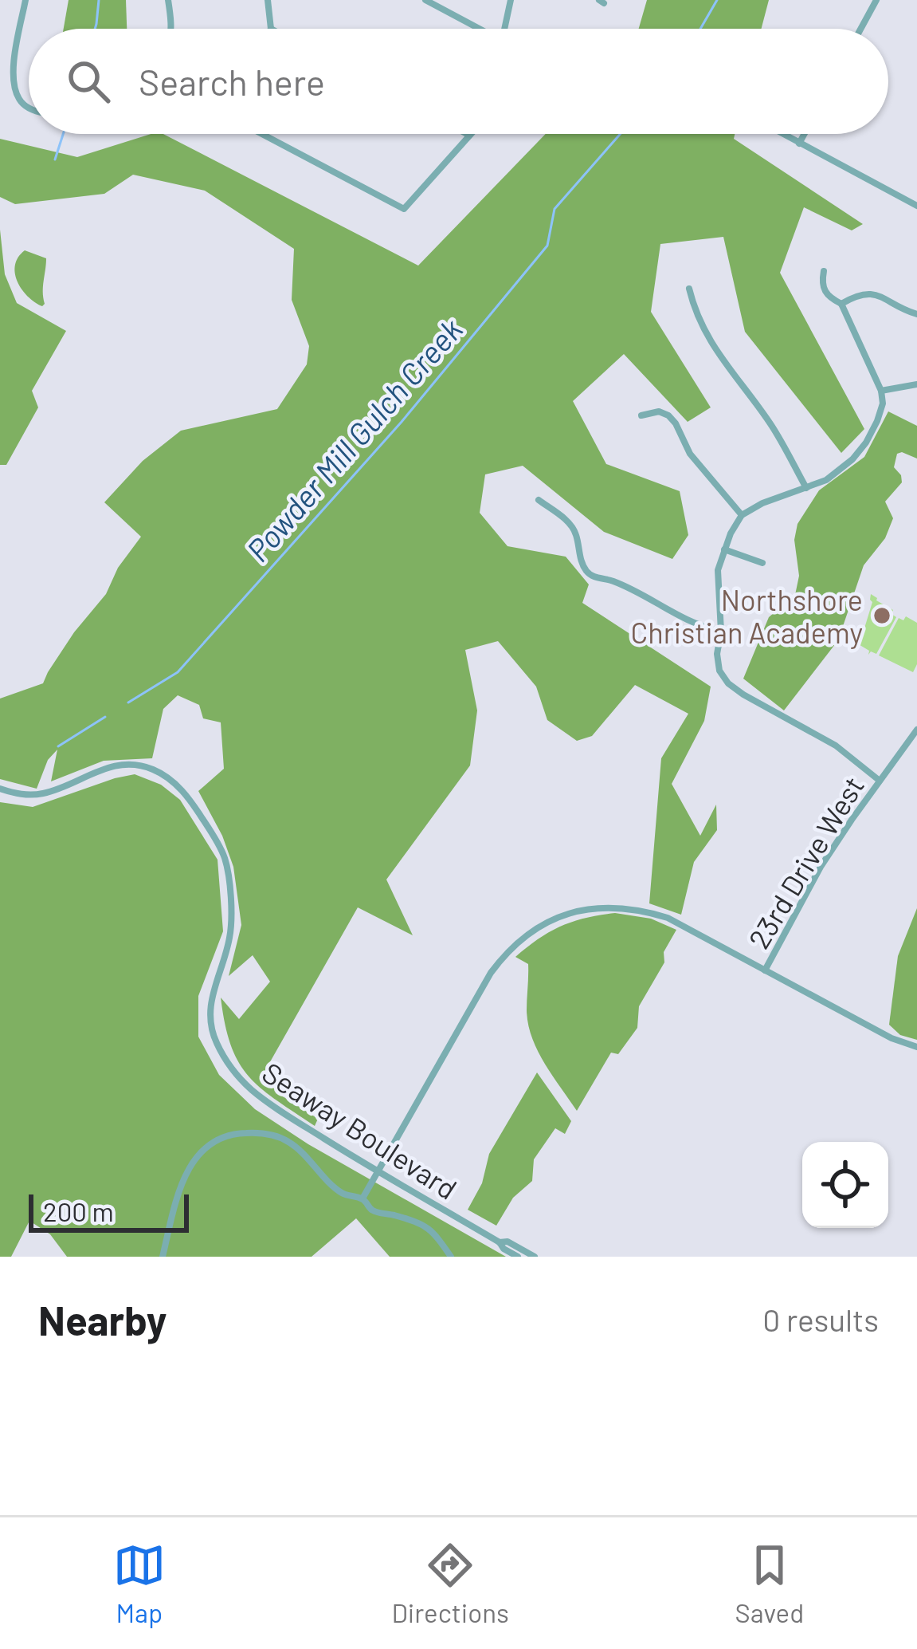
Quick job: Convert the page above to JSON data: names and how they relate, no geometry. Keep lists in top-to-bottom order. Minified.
{"streets":{"street":["23rd Drive West","Seaway Boulevard"]},"water":["Powder Mill Gulch Creek"],"places":["Northshore Christian Academy"],"scale_bar":"200 m","page":{"search":"Search here","scale":"200 m","heading":["Nearby","0 results"],"nav":["Map","Directions","Saved"]}}
